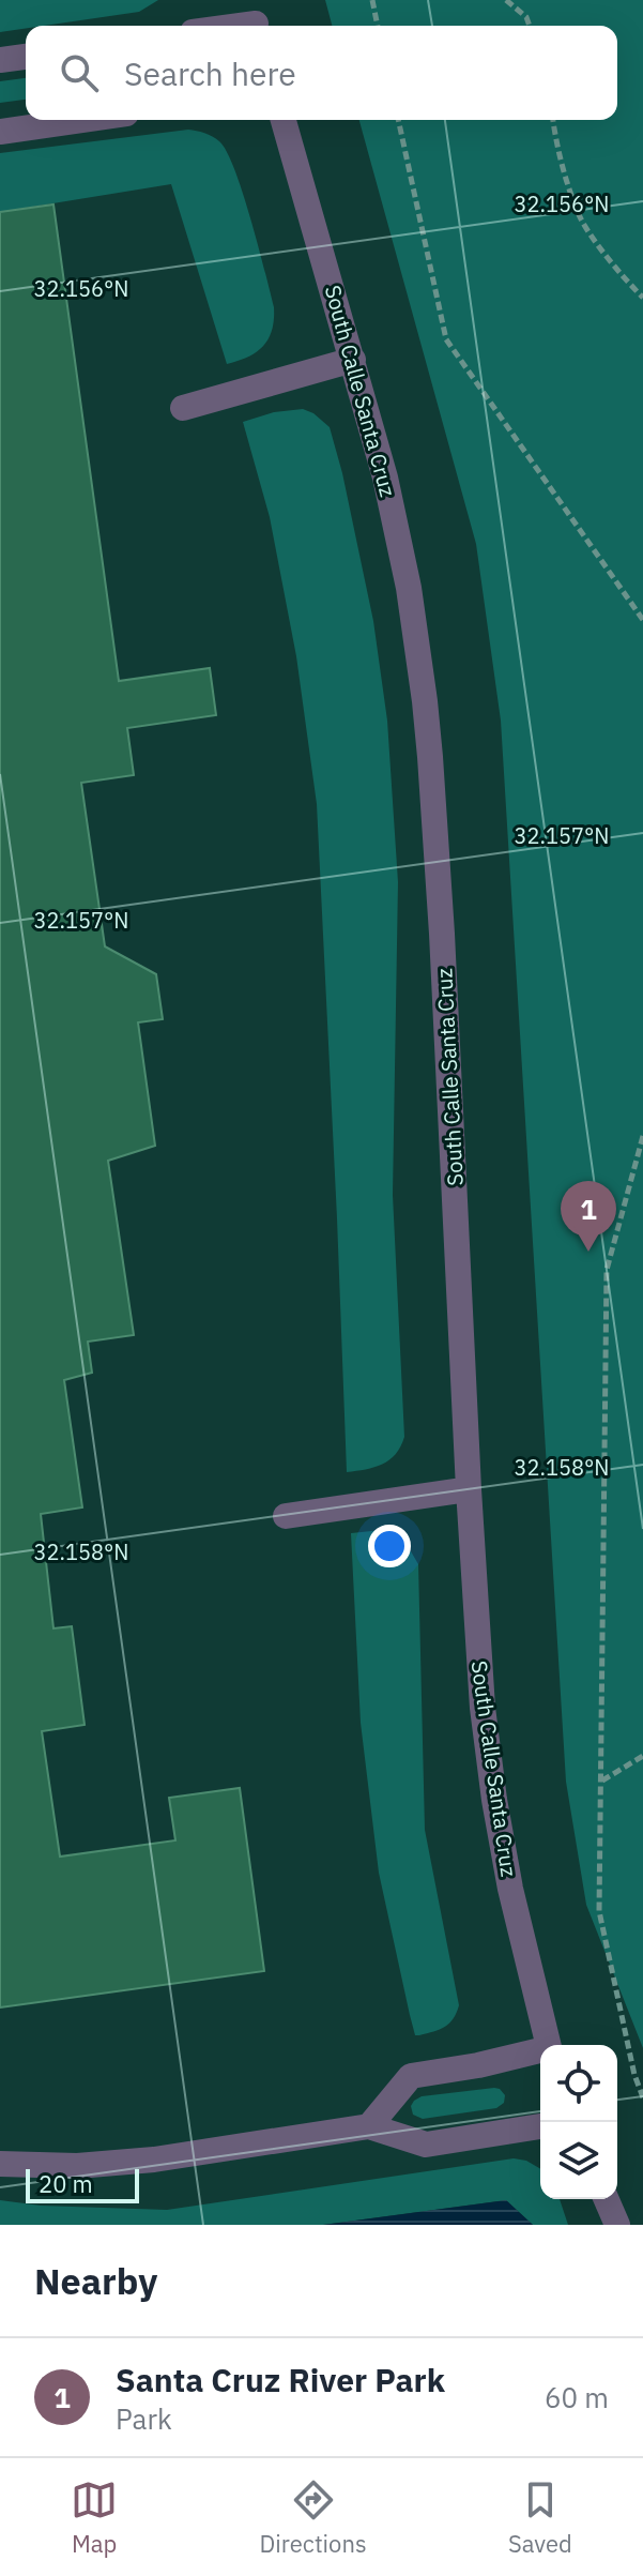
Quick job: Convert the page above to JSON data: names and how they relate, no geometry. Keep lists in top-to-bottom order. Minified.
{"streets":{"street":["South Calle Santa Cruz"]},"scale_bar":"20 m","page":{"search":"Search here","pins":"1","scale":"20 m","heading":"Nearby","list":[{"mark":"1","name":"Santa Cruz River Park","note":"Park","value":"60 m"}],"nav":["Map","Directions","Saved"]},"coordinates":["32.156°N","32.157°N","32.158°N"]}
